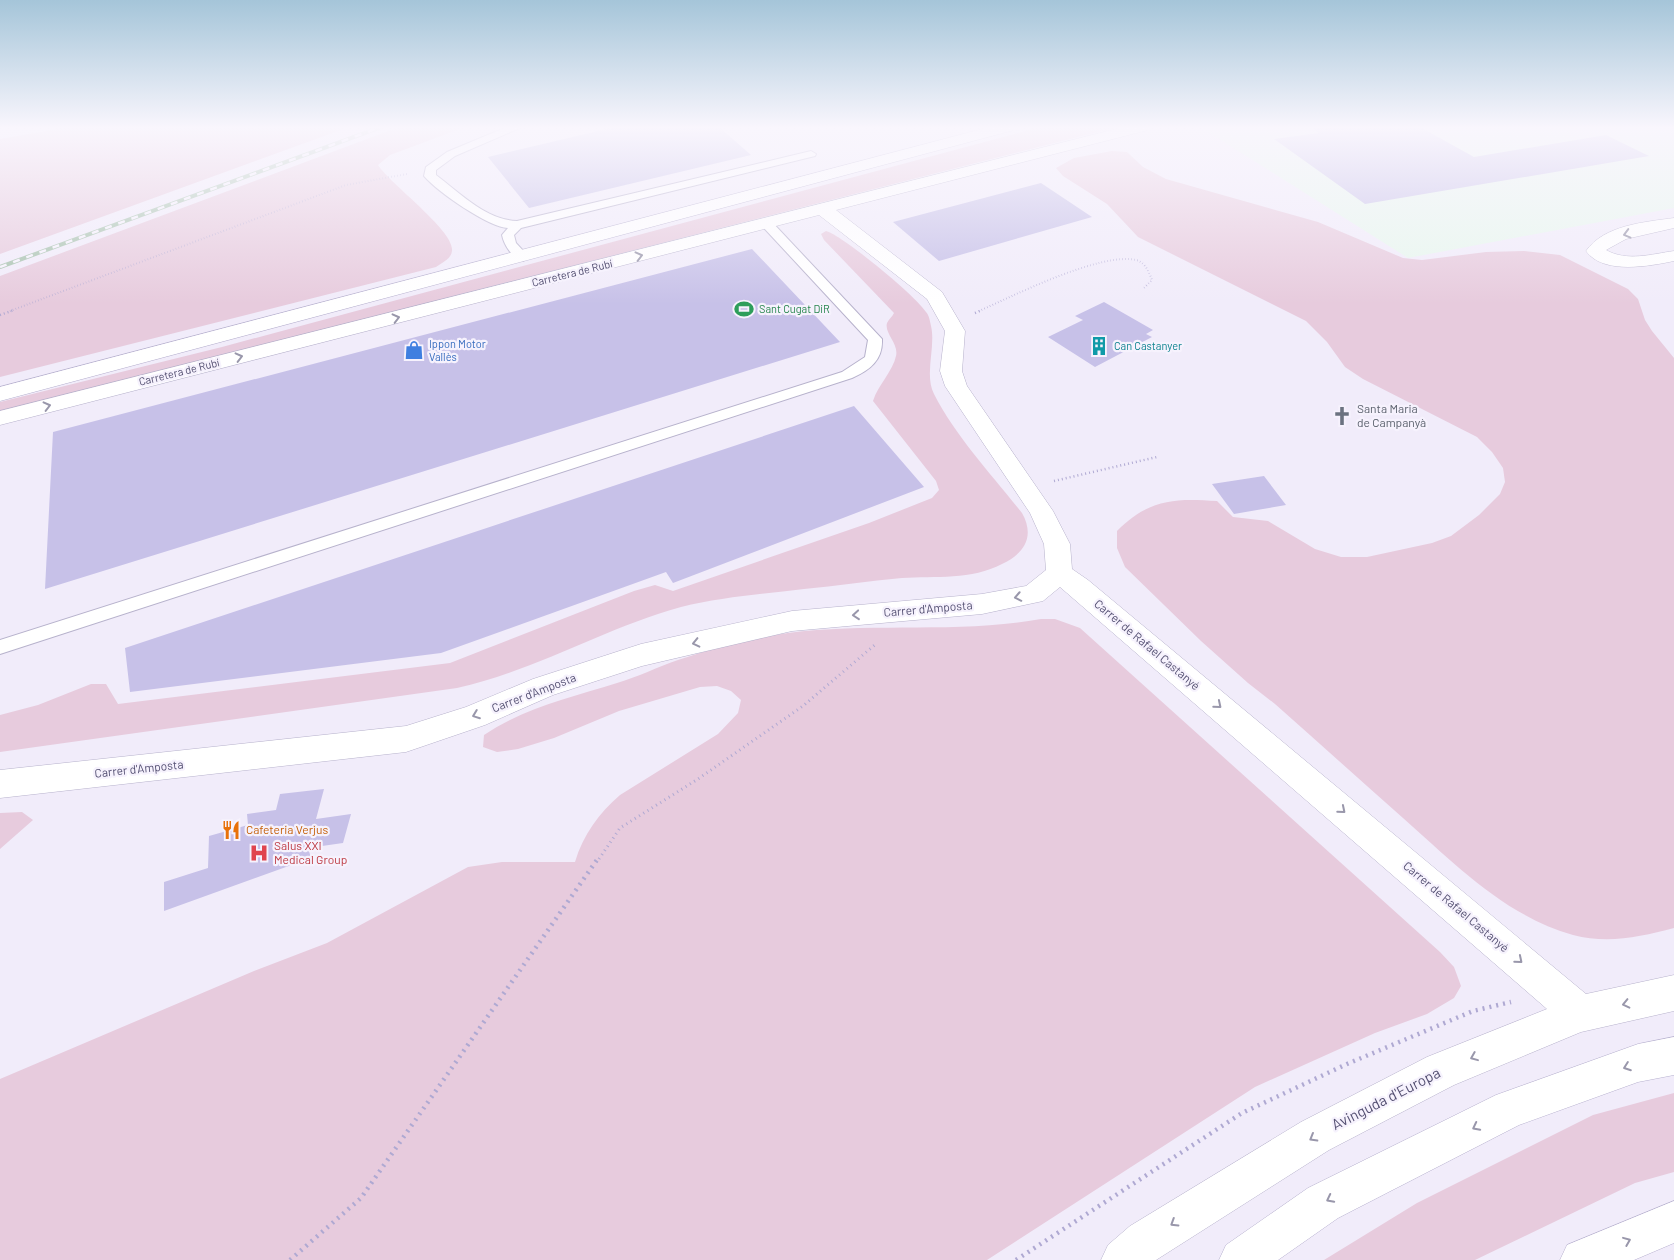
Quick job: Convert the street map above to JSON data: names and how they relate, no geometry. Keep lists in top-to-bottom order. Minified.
{"streets":{"street":["Carretera de Rubí","Carrer d'Amposta","Carrer de Rafael Castanyé","Avinguda d'Europa"]},"crossings":[["Carrer d'Amposta","Carrer de Rafael Castanyé"],["Carrer de Rafael Castanyé","Avinguda d'Europa"]],"one_way":["Carrer d'Amposta","Carrer de Rafael Castanyé"],"places":{"sports":["Sant Cugat DiR"],"building":["Can Castanyer"],"shop":["Ippon Motor Vallès"],"church":["Santa Maria de Campanyà"],"restaurant":["Cafeteria Verjus"],"hospital":["Salus XXI Medical Group"]}}
